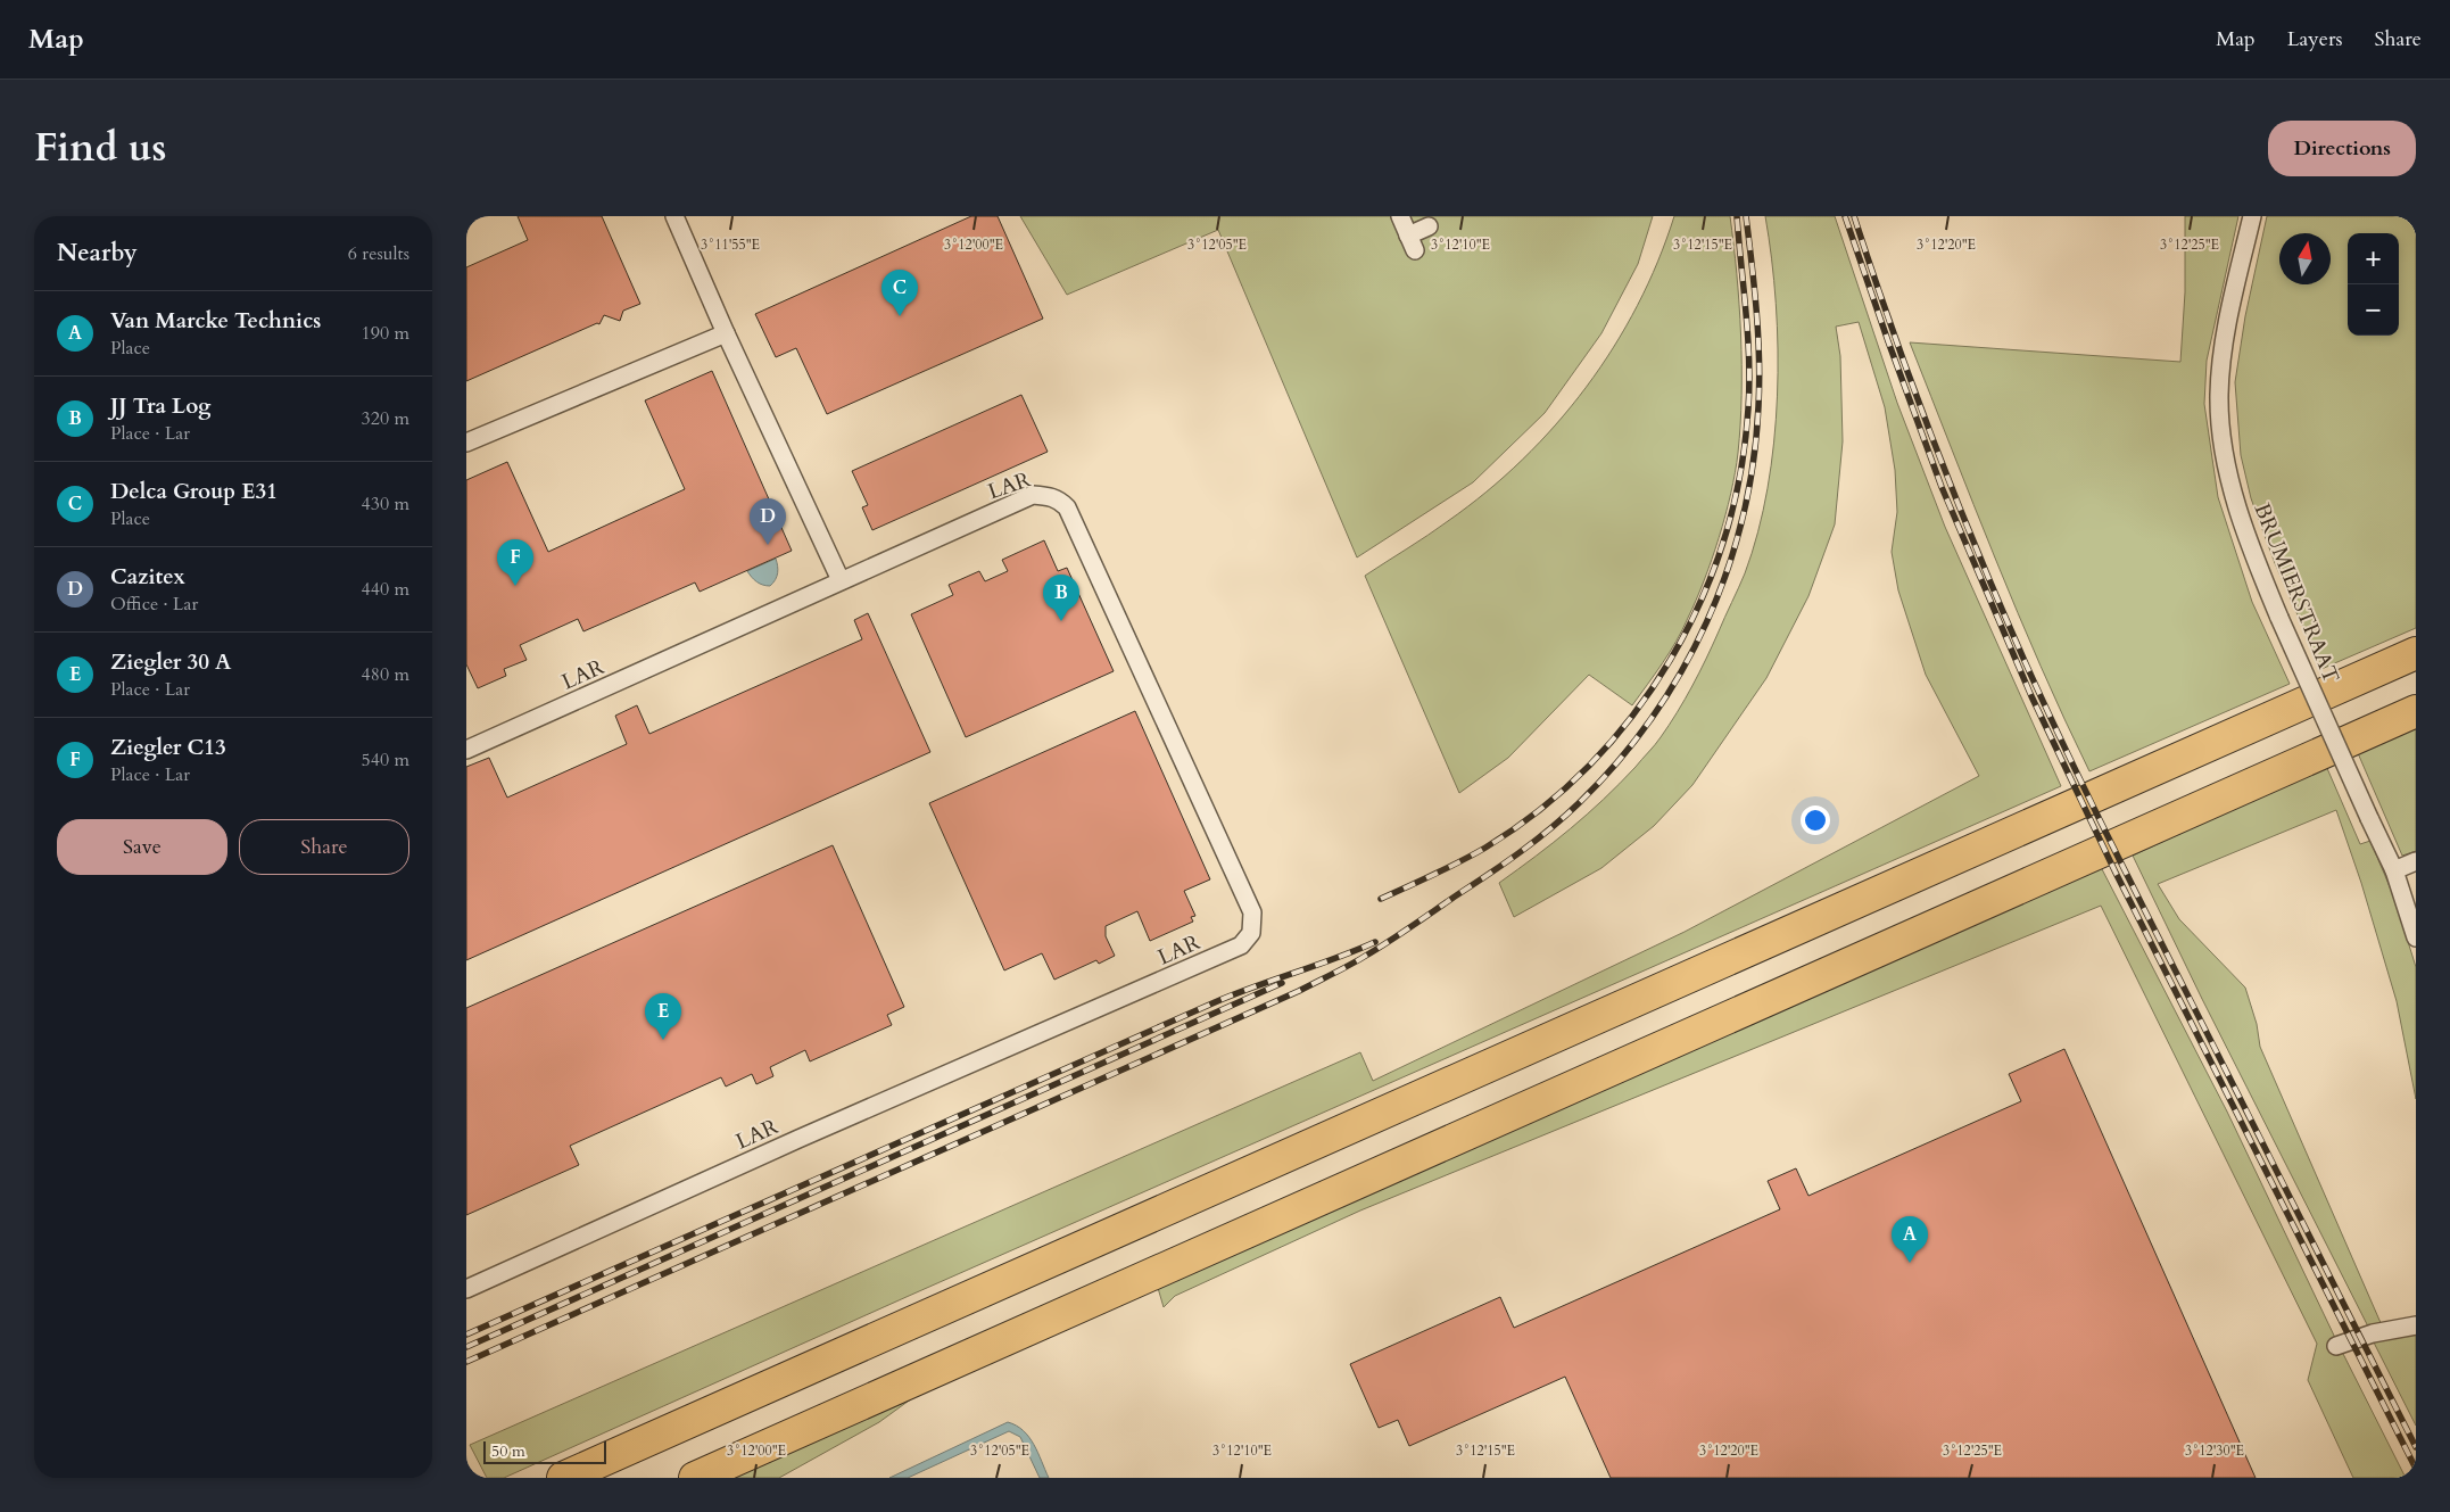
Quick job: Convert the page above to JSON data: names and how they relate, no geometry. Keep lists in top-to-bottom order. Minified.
{"streets":{"street":["LAR","BRUMIERSTRAAT"]},"scale_bar":"50 m","north":"top","page":{"header":"Map","nav":["Map","Layers","Share"],"title":"Find us","buttons":["Directions",["Save","Share"]],"heading":["Nearby","6 results"],"map_buttons":["+","−"],"pins":["C","D","F","B","E","A"],"list":[{"mark":"A","name":"Van Marcke Technics","note":"Place","value":"190 m"},{"mark":"B","name":"JJ Tra Log","note":"Place · Lar","value":"320 m"},{"mark":"C","name":"Delca Group E31","note":"Place","value":"430 m"},{"mark":"D","name":"Cazitex","note":"Office · Lar","value":"440 m"},{"mark":"E","name":"Ziegler 30 A","note":"Place · Lar","value":"480 m"},{"mark":"F","name":"Ziegler C13","note":"Place · Lar","value":"540 m"}],"scale":"50 m"},"coordinates":["3°11'55\"E","3°12'00\"E","3°12'10\"E","3°12'15\"E","3°12'20\"E","3°12'25\"E","3°12'05\"E","3°12'30\"E"]}
